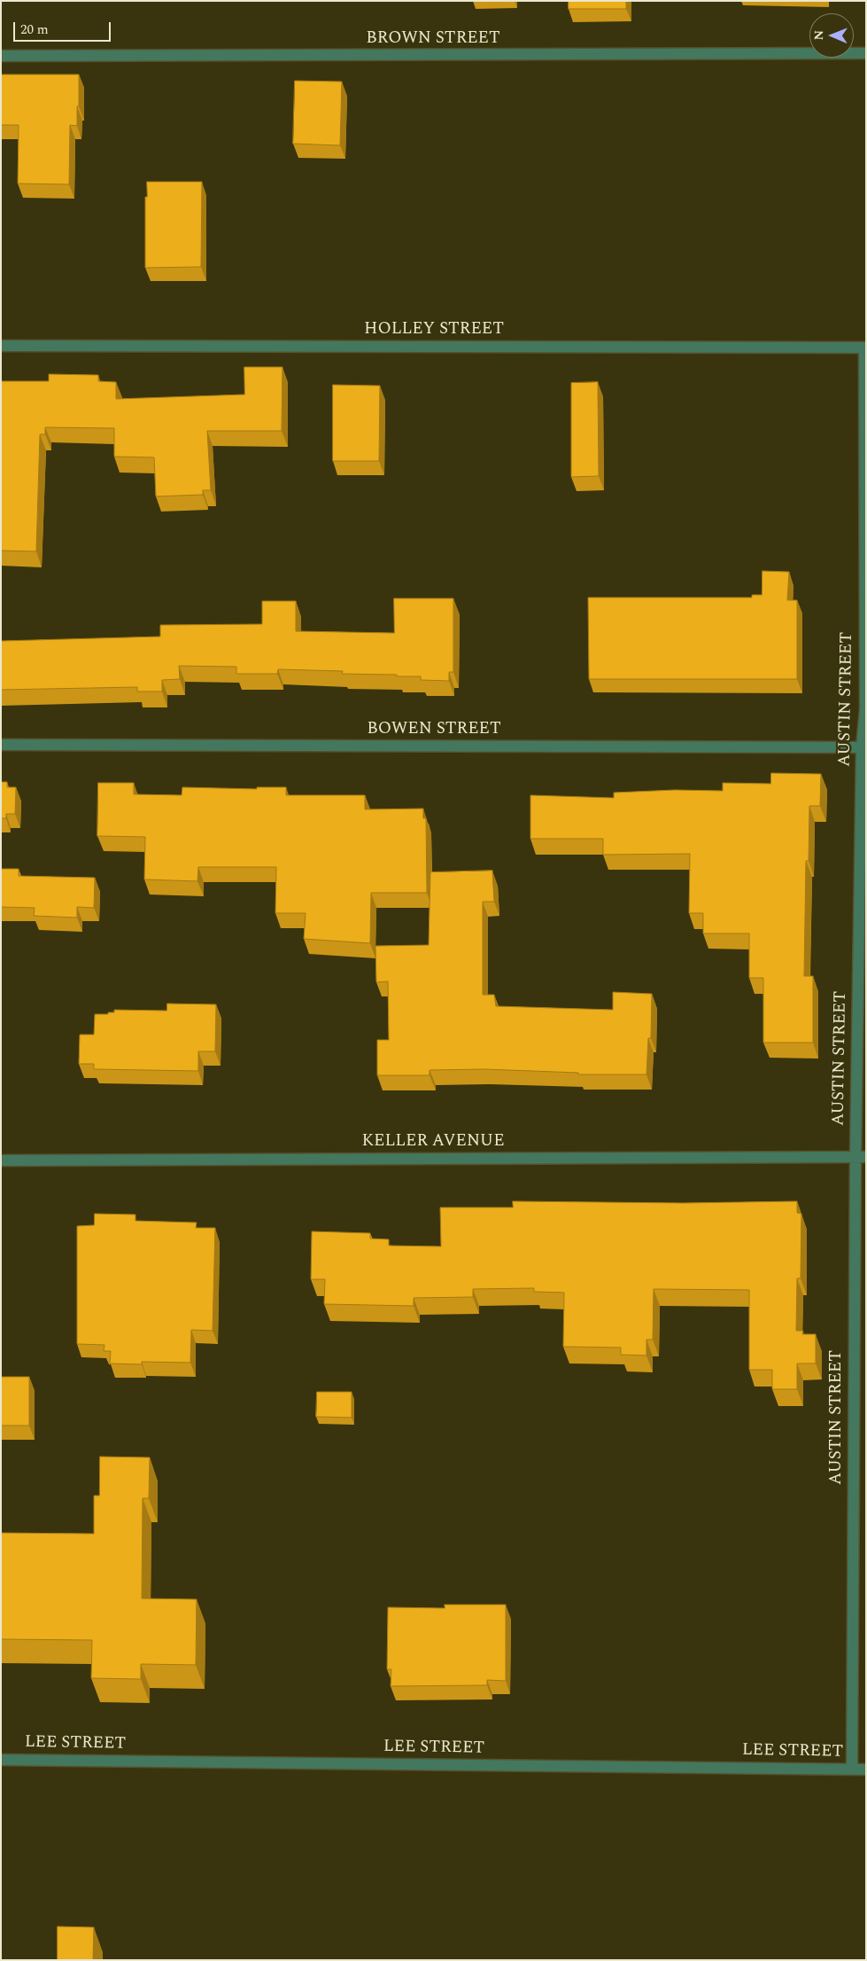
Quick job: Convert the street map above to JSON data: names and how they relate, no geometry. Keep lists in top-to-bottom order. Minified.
{"streets":{"street":["BROWN STREET","HOLLEY STREET","AUSTIN STREET","BOWEN STREET","KELLER AVENUE","LEE STREET"]},"crossings":[["HOLLEY STREET","AUSTIN STREET"],["AUSTIN STREET","BOWEN STREET"],["AUSTIN STREET","KELLER AVENUE"],["AUSTIN STREET","LEE STREET"]],"scale_bar":"20 m","north":"left"}
